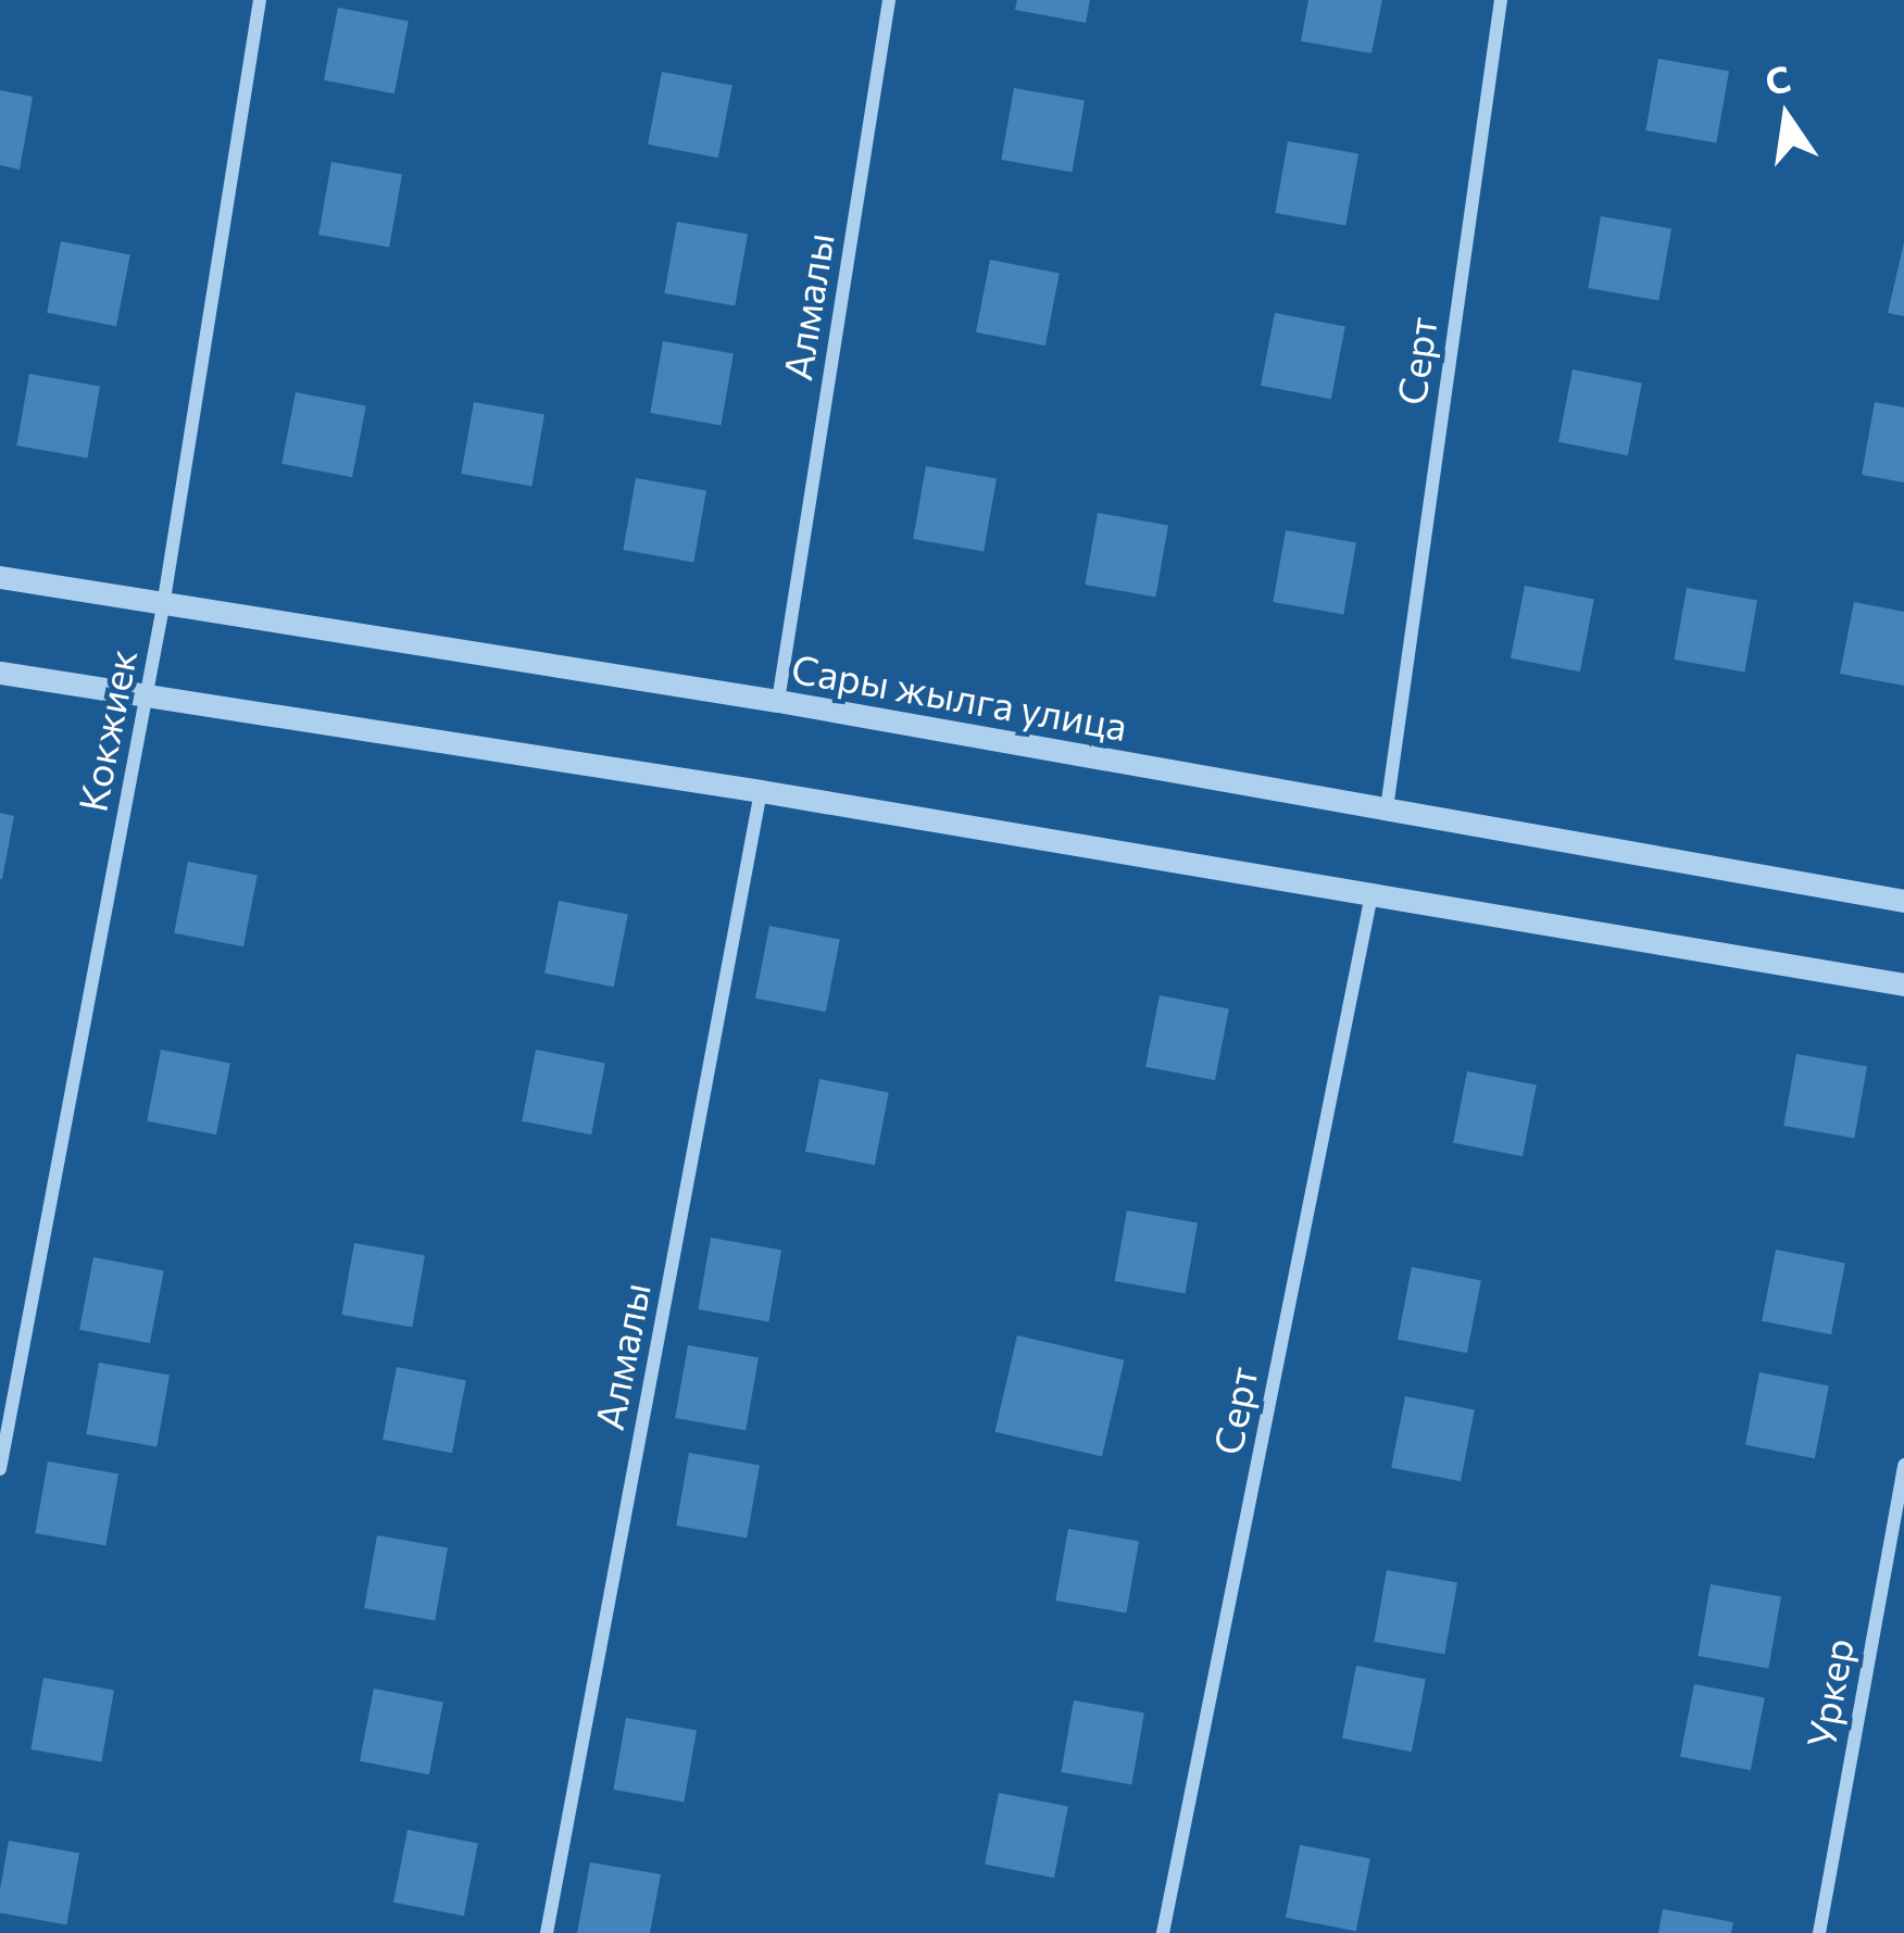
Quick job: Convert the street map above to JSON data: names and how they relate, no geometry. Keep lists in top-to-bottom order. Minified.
{"streets":{"street":["Алмалы","Серт","Сары жылга улица","Кокжиек","Уркер"]},"crossings":[["Алмалы","Сары жылга улица"],["Серт","Сары жылга улица"],["Сары жылга улица","Кокжиек"]],"north":"top"}
